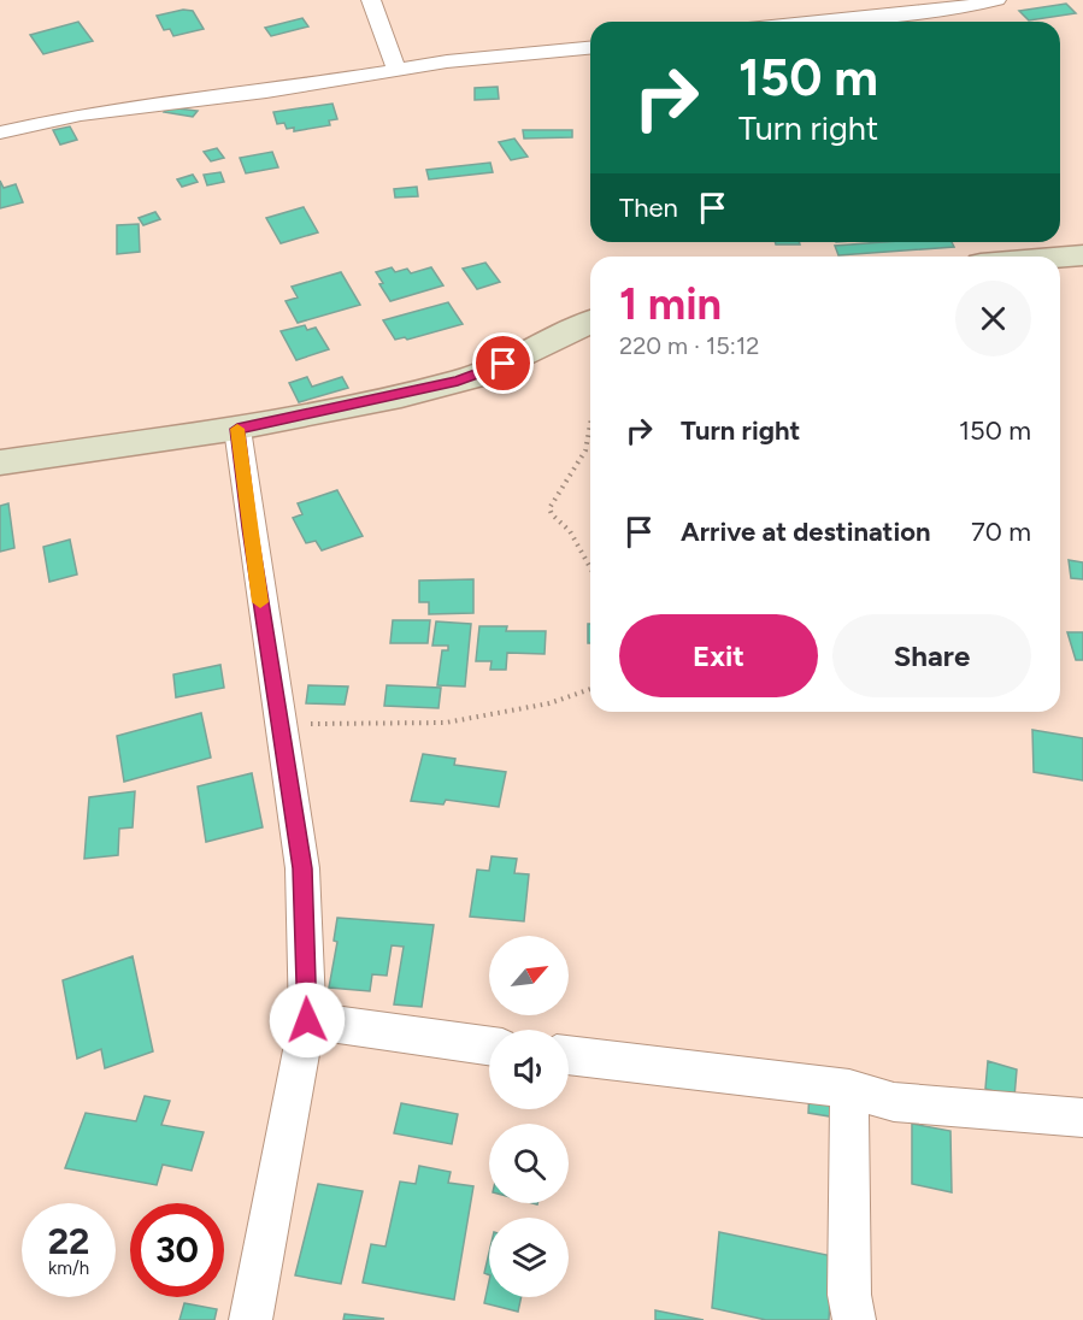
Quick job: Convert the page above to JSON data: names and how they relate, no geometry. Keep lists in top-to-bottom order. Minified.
{"north":"top right","page":{"turn":["150 m","Turn right"],"then":"Then","heading":["1 min","220 m · 15:12"],"list":[{"name":"Turn right","value":"150 m"},{"name":"Arrive at destination","value":"70 m"}],"buttons":["Exit","Share"],"speed":"22 km/h","limit":"30"}}
